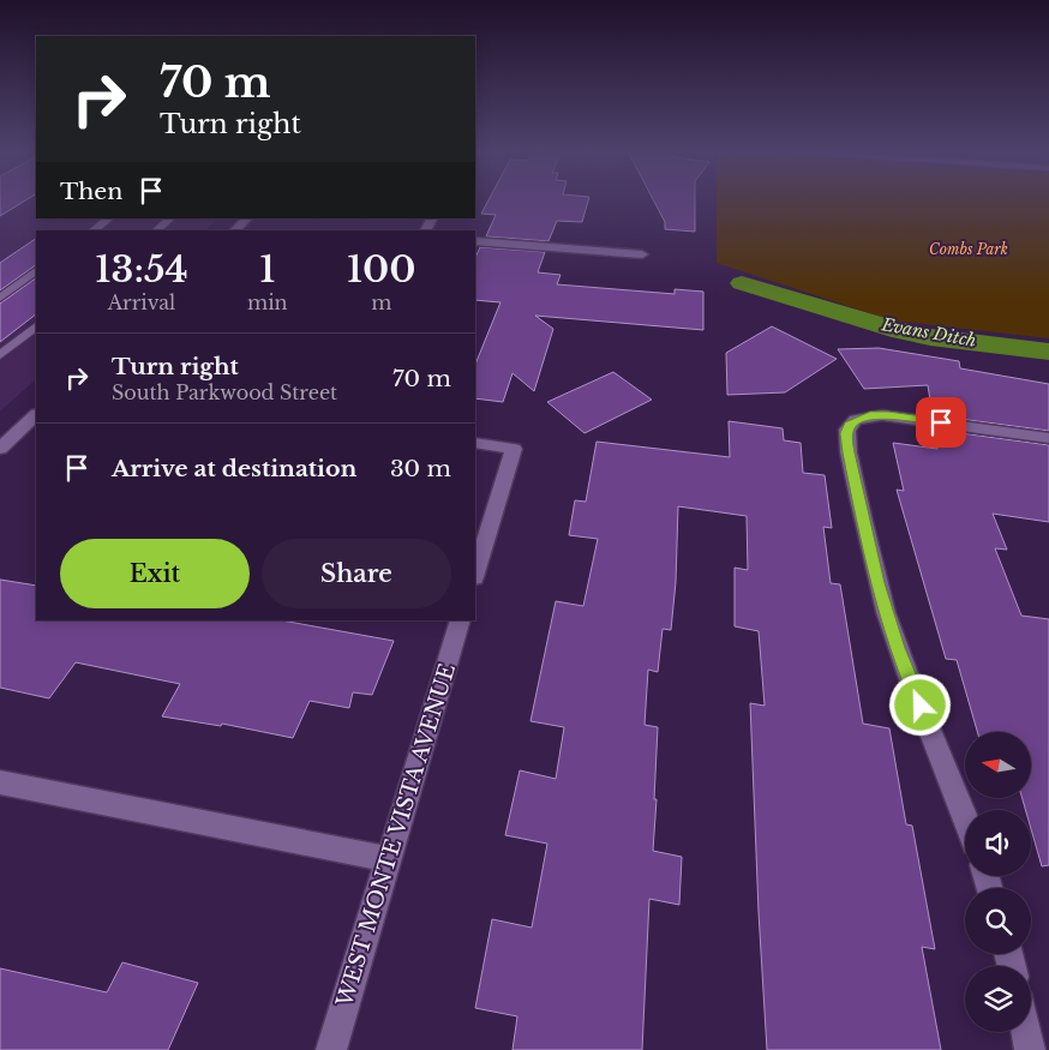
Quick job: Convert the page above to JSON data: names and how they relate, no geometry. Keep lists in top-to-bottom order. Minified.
{"streets":{"street":["WEST MONTE VISTA AVENUE"]},"water":["Evans Ditch"],"parks":["Combs Park"],"north":"left","page":{"turn":["70 m","Turn right"],"then":"Then","eta":["13:54","Arrival","1","min","100","m"],"list":[{"name":"Turn right","note":"South Parkwood Street","value":"70 m"},{"name":"Arrive at destination","value":"30 m"}],"buttons":["Exit","Share"]}}
